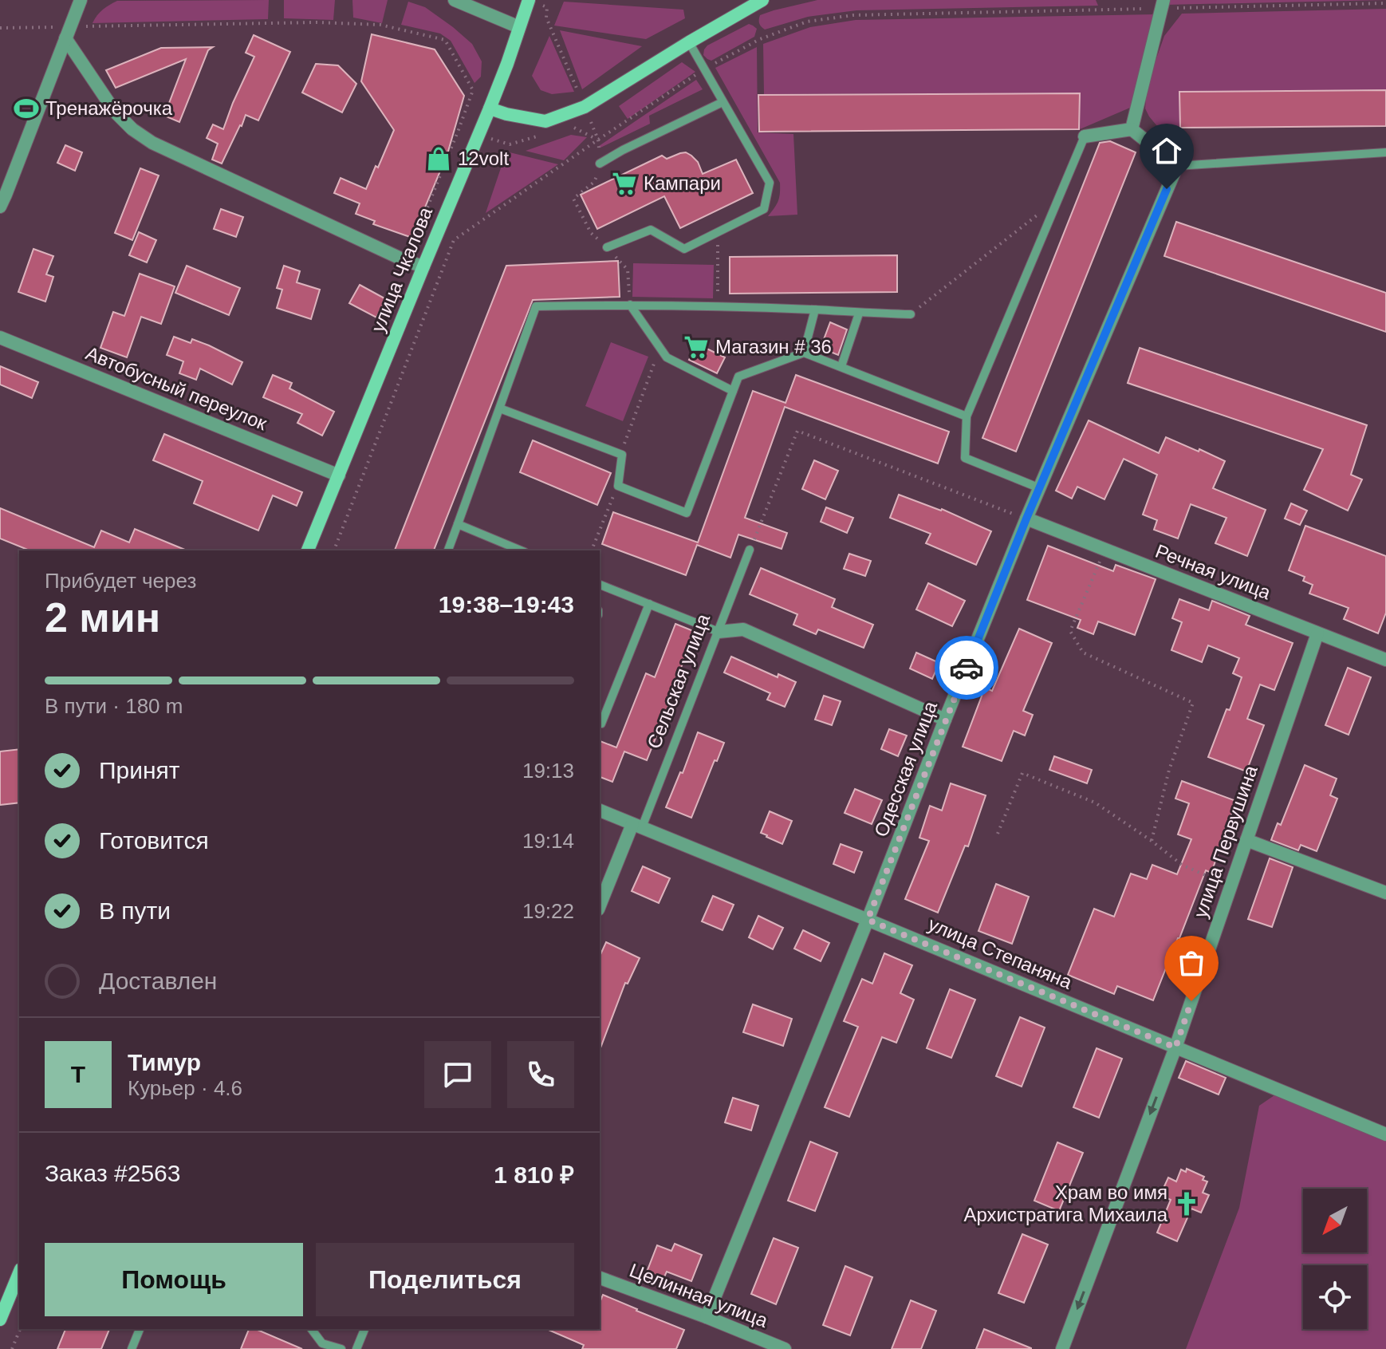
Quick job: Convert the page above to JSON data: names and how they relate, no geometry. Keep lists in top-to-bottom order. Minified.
{"streets":{"main road":["улица Чкалова"],"street":["Автобусный переулок","Речная улица","Сельская улица","Одесская улица","улица Первушина","улица Степаняна","Целинная улица"]},"crossings":[["улица Чкалова","Автобусный переулок"],["Речная улица","Одесская улица"],["Речная улица","улица Первушина"],["Сельская улица","улица Степаняна"],["Одесская улица","улица Степаняна"],["Одесская улица","Целинная улица"],["улица Первушина","улица Степаняна"]],"one_way":["улица Первушина"],"places":{"sports":["Тренажёрочка"],"shop":["12volt"],"supermarket":["Кампари","Магазин # 36"],"church":["Храм во имя Архистратига Михаила"]},"north":"bottom left","page":{"heading":["2 мин","Прибудет через","19:38–19:43"],"panel":["Тимур","Курьер · 4.6","Заказ #2563","1 810 ₽"],"bar":"В пути · 180 m","list":[["Принят","19:13"],["Готовится","19:14"],["В пути","19:22"],"Доставлен"],"round":"Т","buttons":["Помощь","Поделиться"]}}
